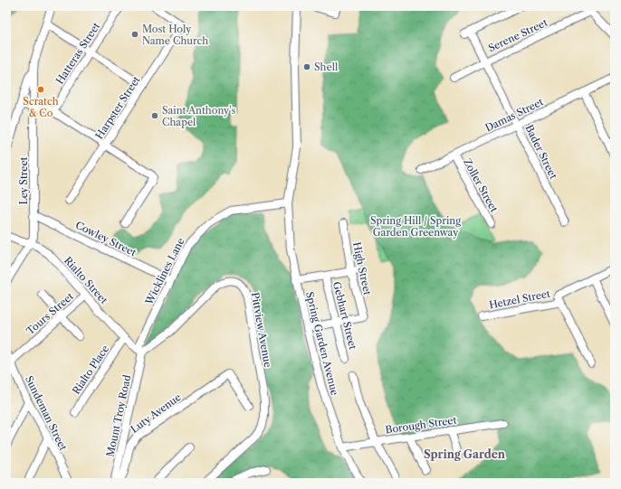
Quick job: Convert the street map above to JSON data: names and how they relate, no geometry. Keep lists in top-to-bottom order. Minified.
{"streets":{"street":["Serene Street","Hatteras Street","Harpster Street","Damas Street","Bader Street","Ley Street","Zoller Street","Cowley Street","High Street","Wicklines Lane","Rialto Street","Hetzel Street","Tours Street","Gebhart Street","Pittview Avenue","Spring Garden Avenue","Rialto Place","Sundeman Street","Luty Avenue","Mount Troy Road","Borough Street"]},"crossings":[["Serene Street","Bader Street"],["Damas Street","Bader Street"],["Damas Street","Zoller Street"],["Ley Street","Cowley Street"],["Ley Street","Rialto Street"],["Cowley Street","Wicklines Lane"],["High Street","Gebhart Street"],["Wicklines Lane","Rialto Street"],["Wicklines Lane","Pittview Avenue"],["Wicklines Lane","Spring Garden Avenue"],["Wicklines Lane","Mount Troy Road"],["Rialto Street","Tours Street"],["Rialto Street","Pittview Avenue"],["Rialto Street","Rialto Place"],["Rialto Street","Mount Troy Road"],["Tours Street","Sundeman Street"],["Pittview Avenue","Mount Troy Road"],["Spring Garden Avenue","Borough Street"],["Luty Avenue","Mount Troy Road"]],"districts":["Spring Garden"],"parks":["Spring Hill / Spring Garden Greenway"],"places":["Most Holy Name Church","Shell","Scratch & Co","Saint Anthony's Chapel"]}
